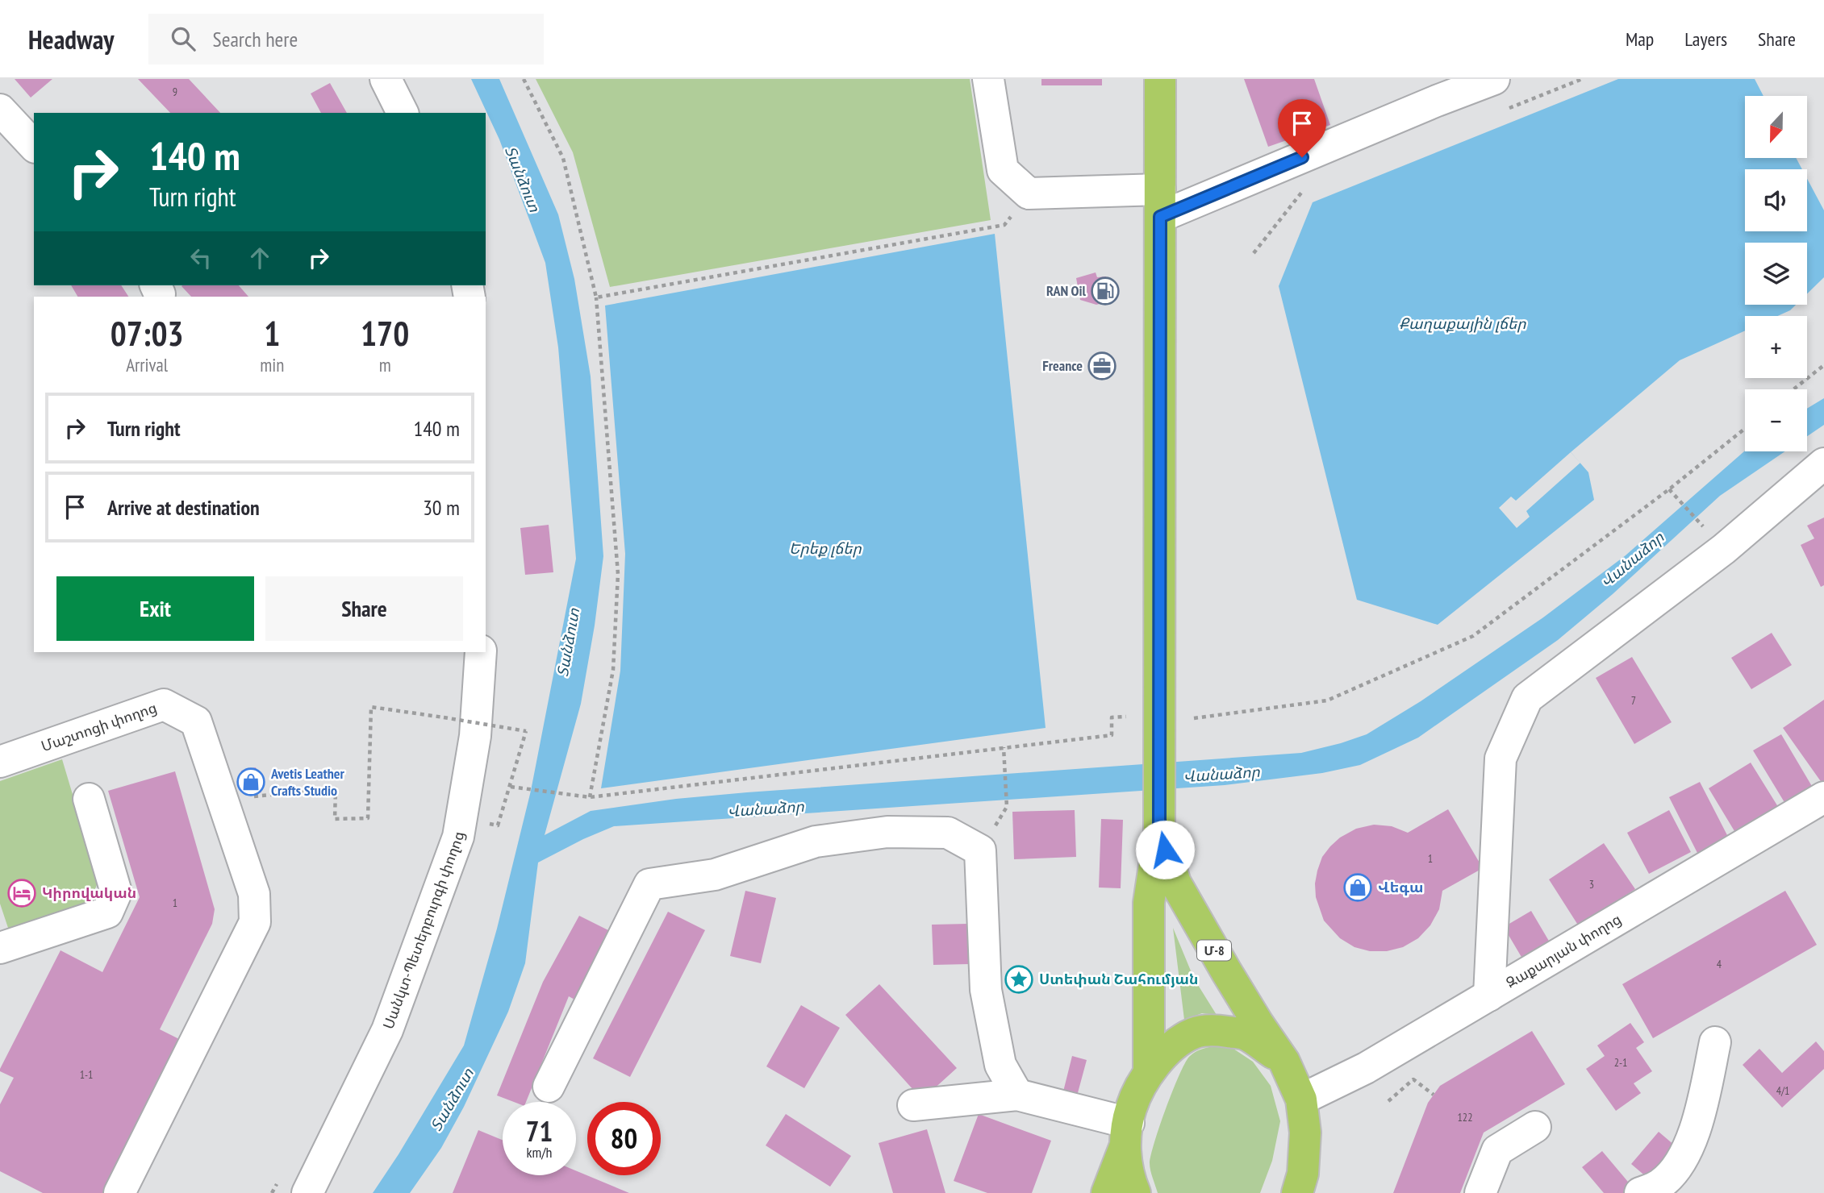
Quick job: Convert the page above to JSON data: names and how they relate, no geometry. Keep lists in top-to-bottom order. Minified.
{"streets":{"highway":["Մ-8"],"street":["Մաշտոցի փողոց","Սանկտ-Պետերբուրգի փողոց","Զաքարյան փողոց"]},"water":["Տանձուտ","Քաղաքային լճեր","Երեք լճեր","Վանաձոր"],"places":{"fuel station":["RAN Oil"],"office":["Freance"],"shop":["Avetis Leather Crafts Studio","Վեգա"],"hotel":["Կիրովական"],"place":["Ստեփան Շահումյան"]},"house_numbers":["9","7","1","3","1","4","2-1","1-1","4/1","122"],"north":"bottom","page":{"header":"Headway","search":"Search here","nav":["Map","Layers","Share"],"map_buttons":["+","−"],"turn":["140 m","Turn right"],"eta":["07:03","Arrival","1","min","170","m"],"list":[{"name":"Turn right","value":"140 m"},{"name":"Arrive at destination","value":"30 m"}],"buttons":["Exit","Share"],"speed":"71 km/h","limit":"80"}}
